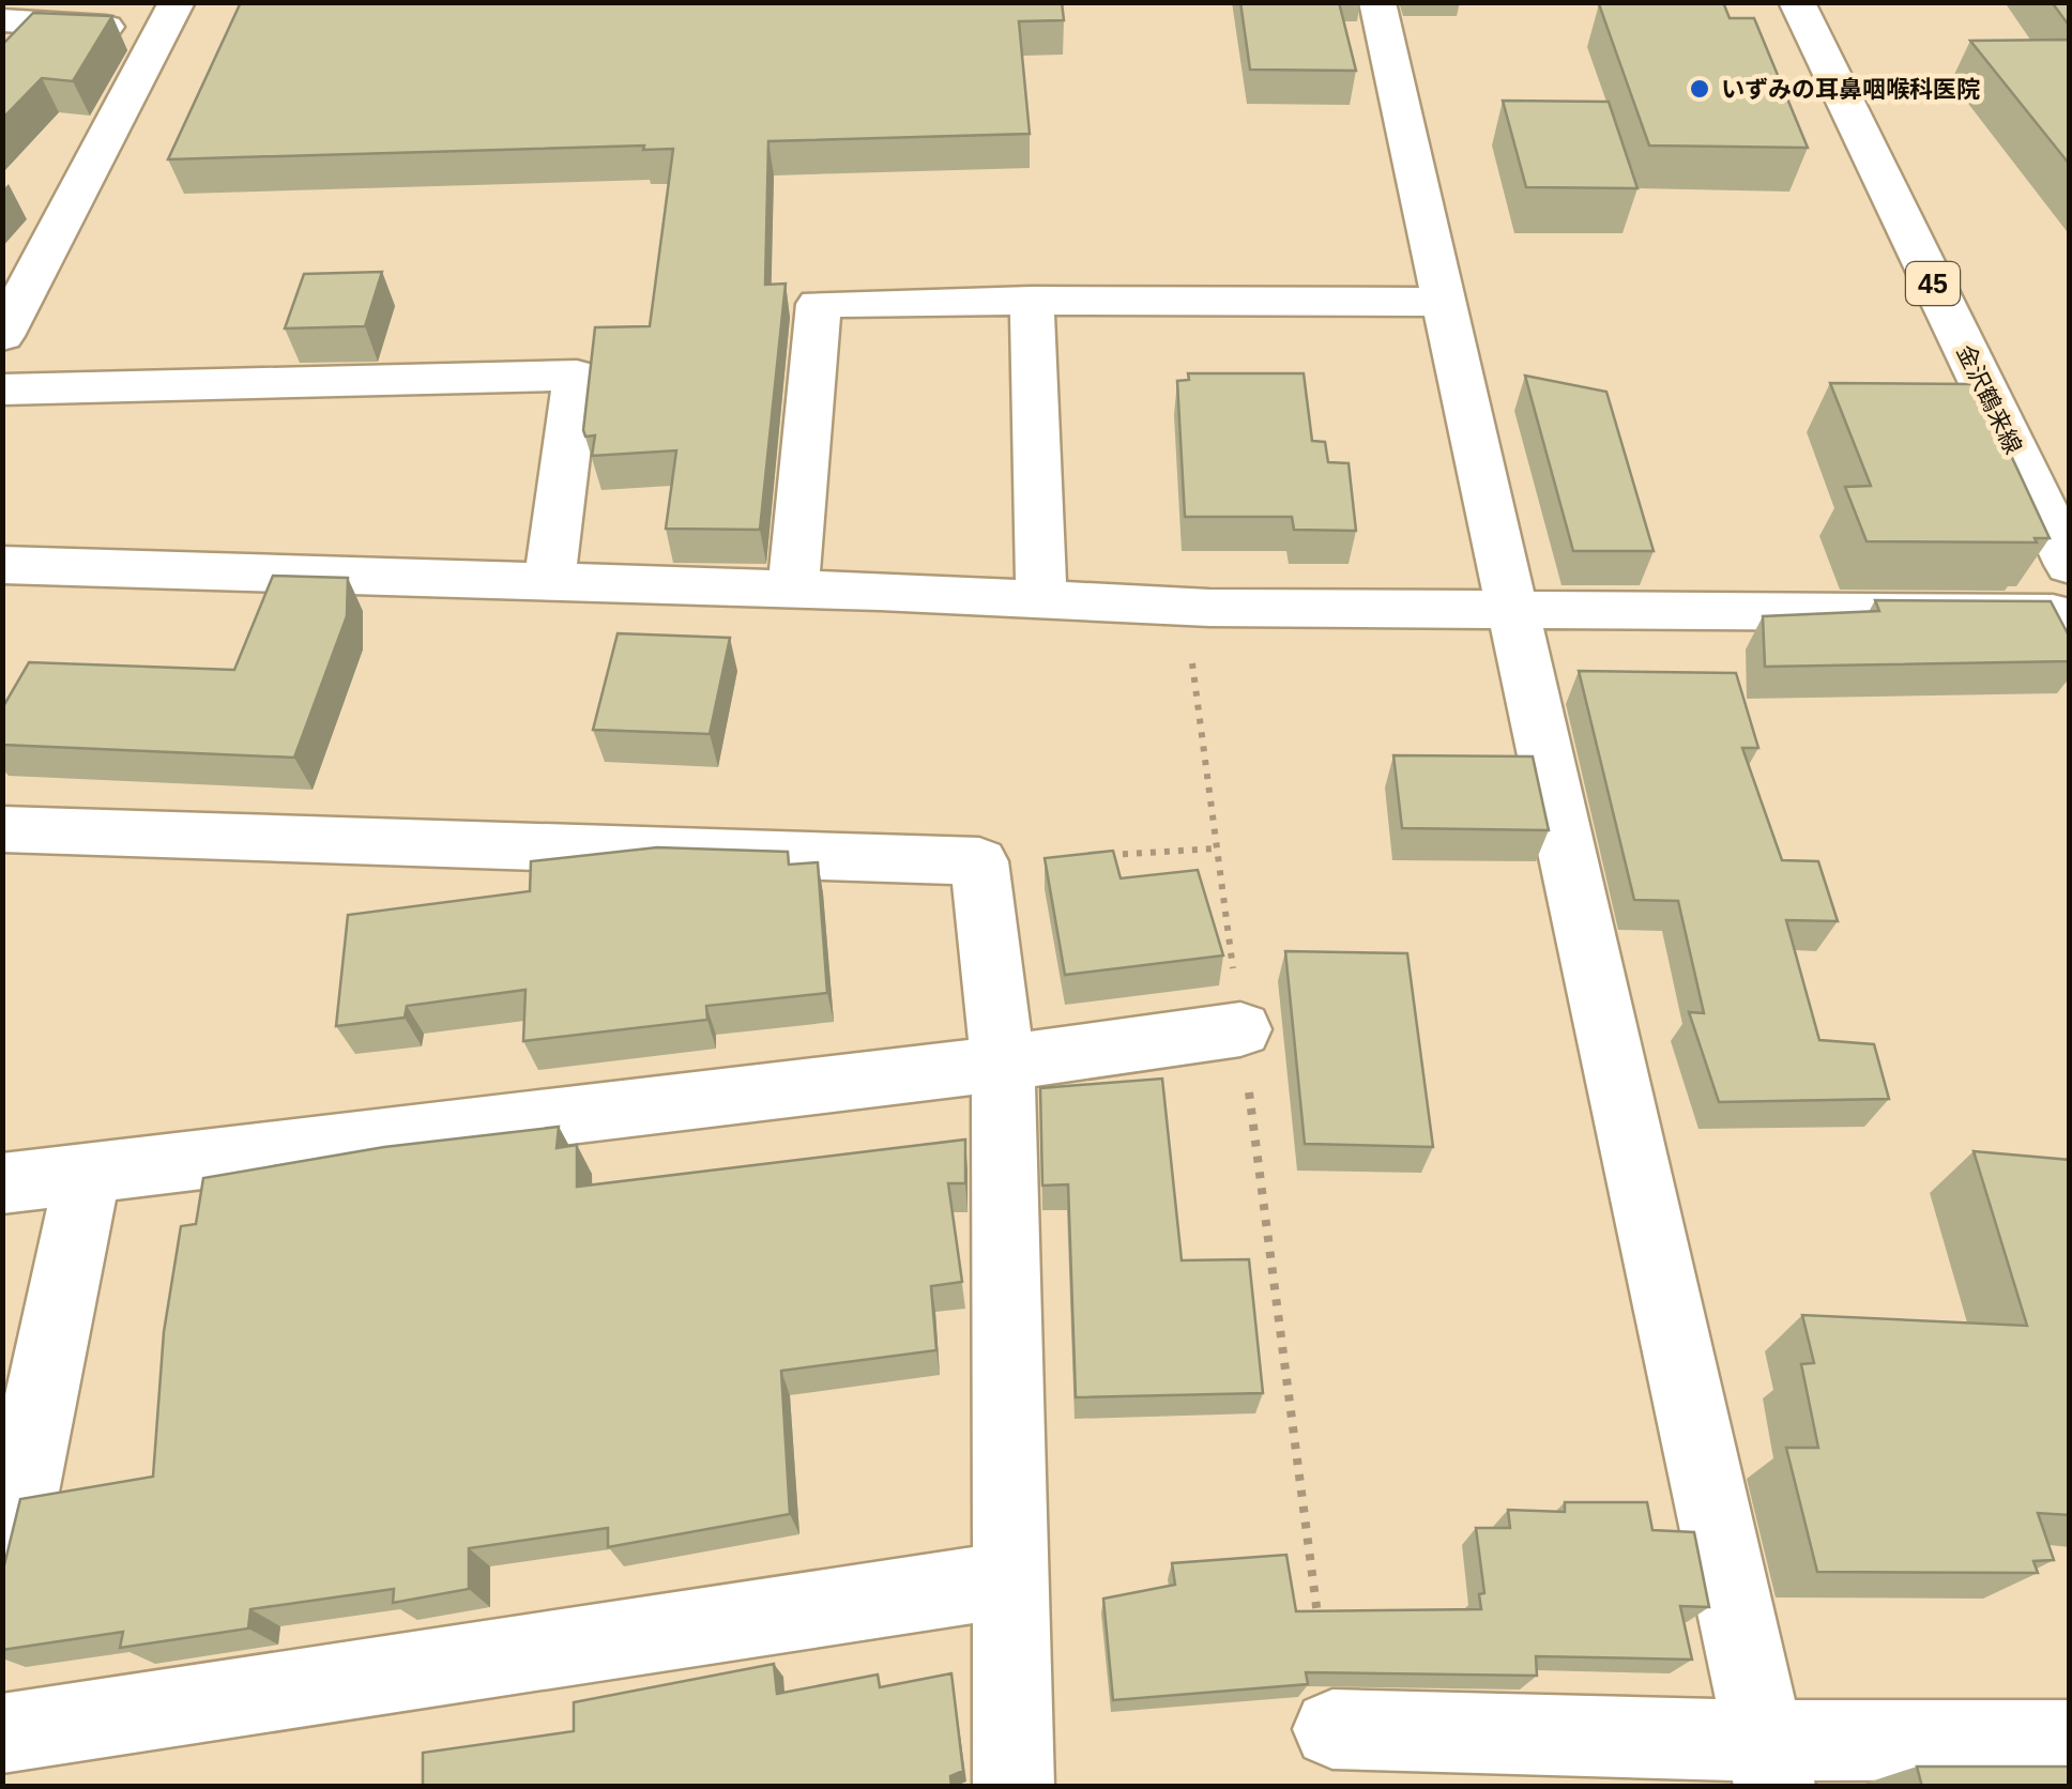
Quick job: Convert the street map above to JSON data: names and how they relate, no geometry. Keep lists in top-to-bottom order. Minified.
{"streets":{"street":["45","金沢鶴来線"]},"places":["いずみの耳鼻咽喉科医院"]}
